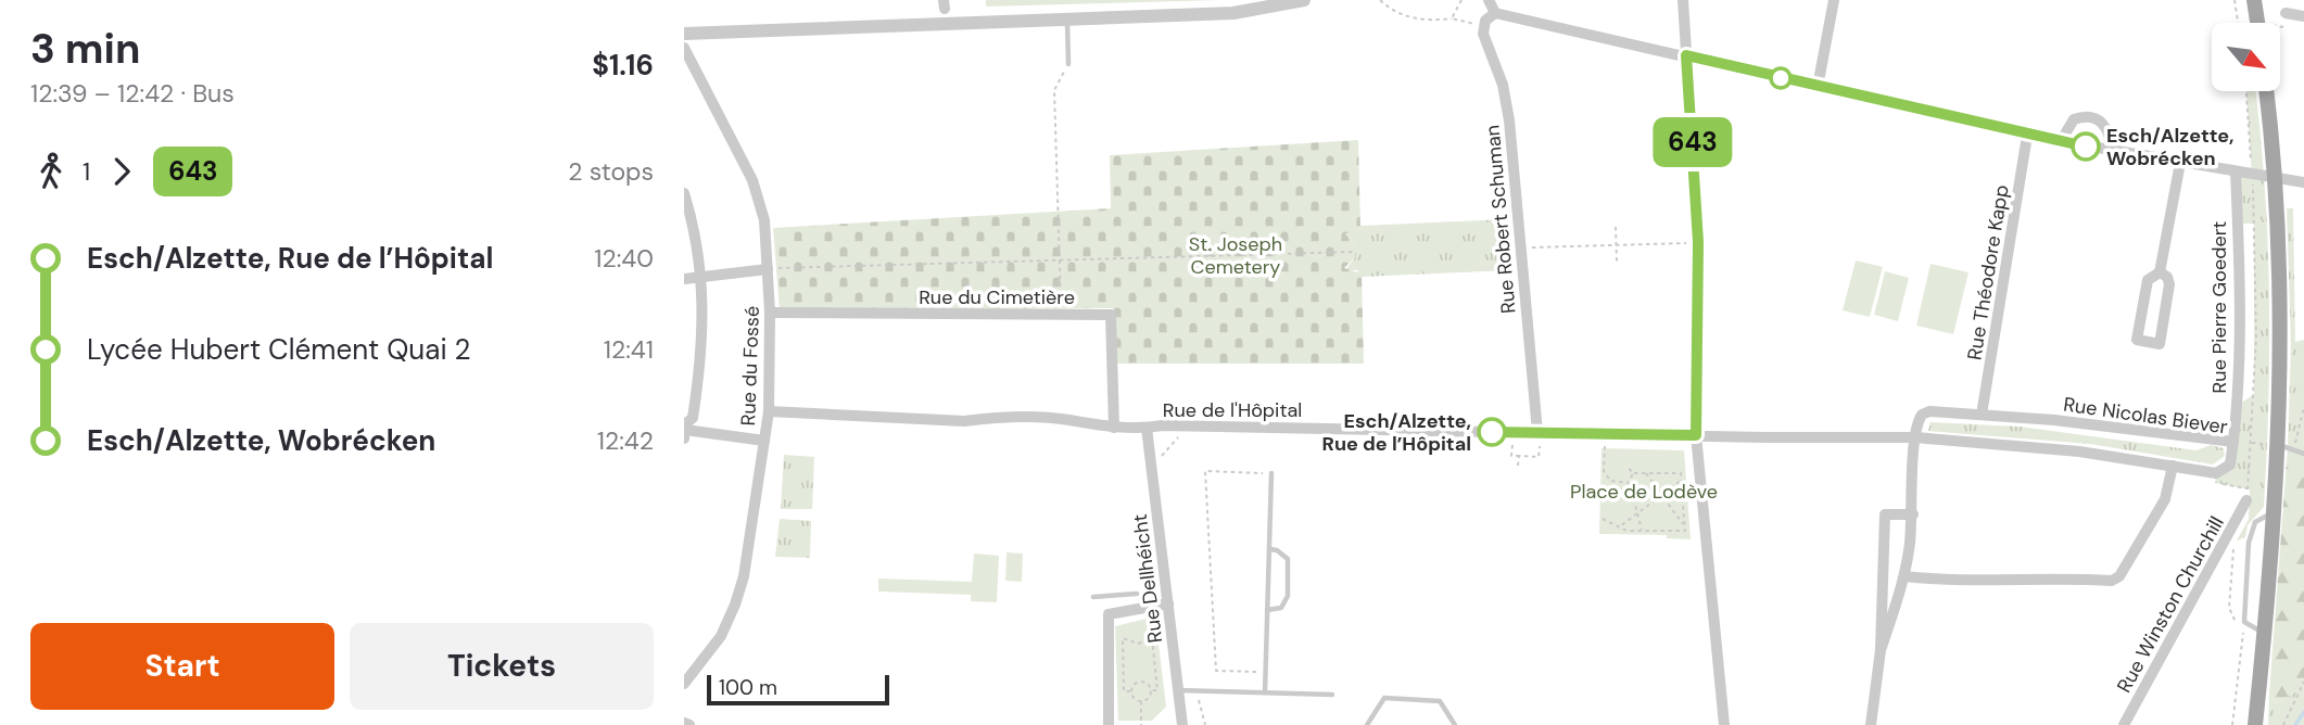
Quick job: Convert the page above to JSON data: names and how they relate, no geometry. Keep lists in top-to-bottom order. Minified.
{"streets":{"street":["Rue Robert Schuman","Rue Théodore Kapp","Rue du Cimetière","Rue Pierre Goedert","Rue du Fossé","Rue de l'Hôpital","Rue Nicolas Biever","Rue Dellhéicht","Rue Winston Churchill"]},"crossings":[["Rue Robert Schuman","Rue de l'Hôpital"],["Rue Théodore Kapp","Rue Nicolas Biever"],["Rue du Cimetière","Rue du Fossé"],["Rue du Cimetière","Rue de l'Hôpital"],["Rue Pierre Goedert","Rue Nicolas Biever"],["Rue du Fossé","Rue de l'Hôpital"],["Rue de l'Hôpital","Rue Dellhéicht"]],"parks":["St. Joseph Cemetery","Place de Lodève"],"places":["Esch/Alzette, Wobrécken","Esch/Alzette, Rue de l’Hôpital"],"lines":["bus line 643"],"scale_bar":"100 m","north":"bottom right","page":{"heading":["3 min","12:39 – 12:42 · Bus","$1.16"],"on_map":"643","legs":["1","643","2 stops"],"list":[{"name":"Esch/Alzette, Rue de l’Hôpital","value":"12:40"},{"name":"Lycée Hubert Clément Quai 2","value":"12:41"},{"name":"Esch/Alzette, Wobrécken","value":"12:42"}],"buttons":["Start","Tickets"],"scale":"100 m"}}
